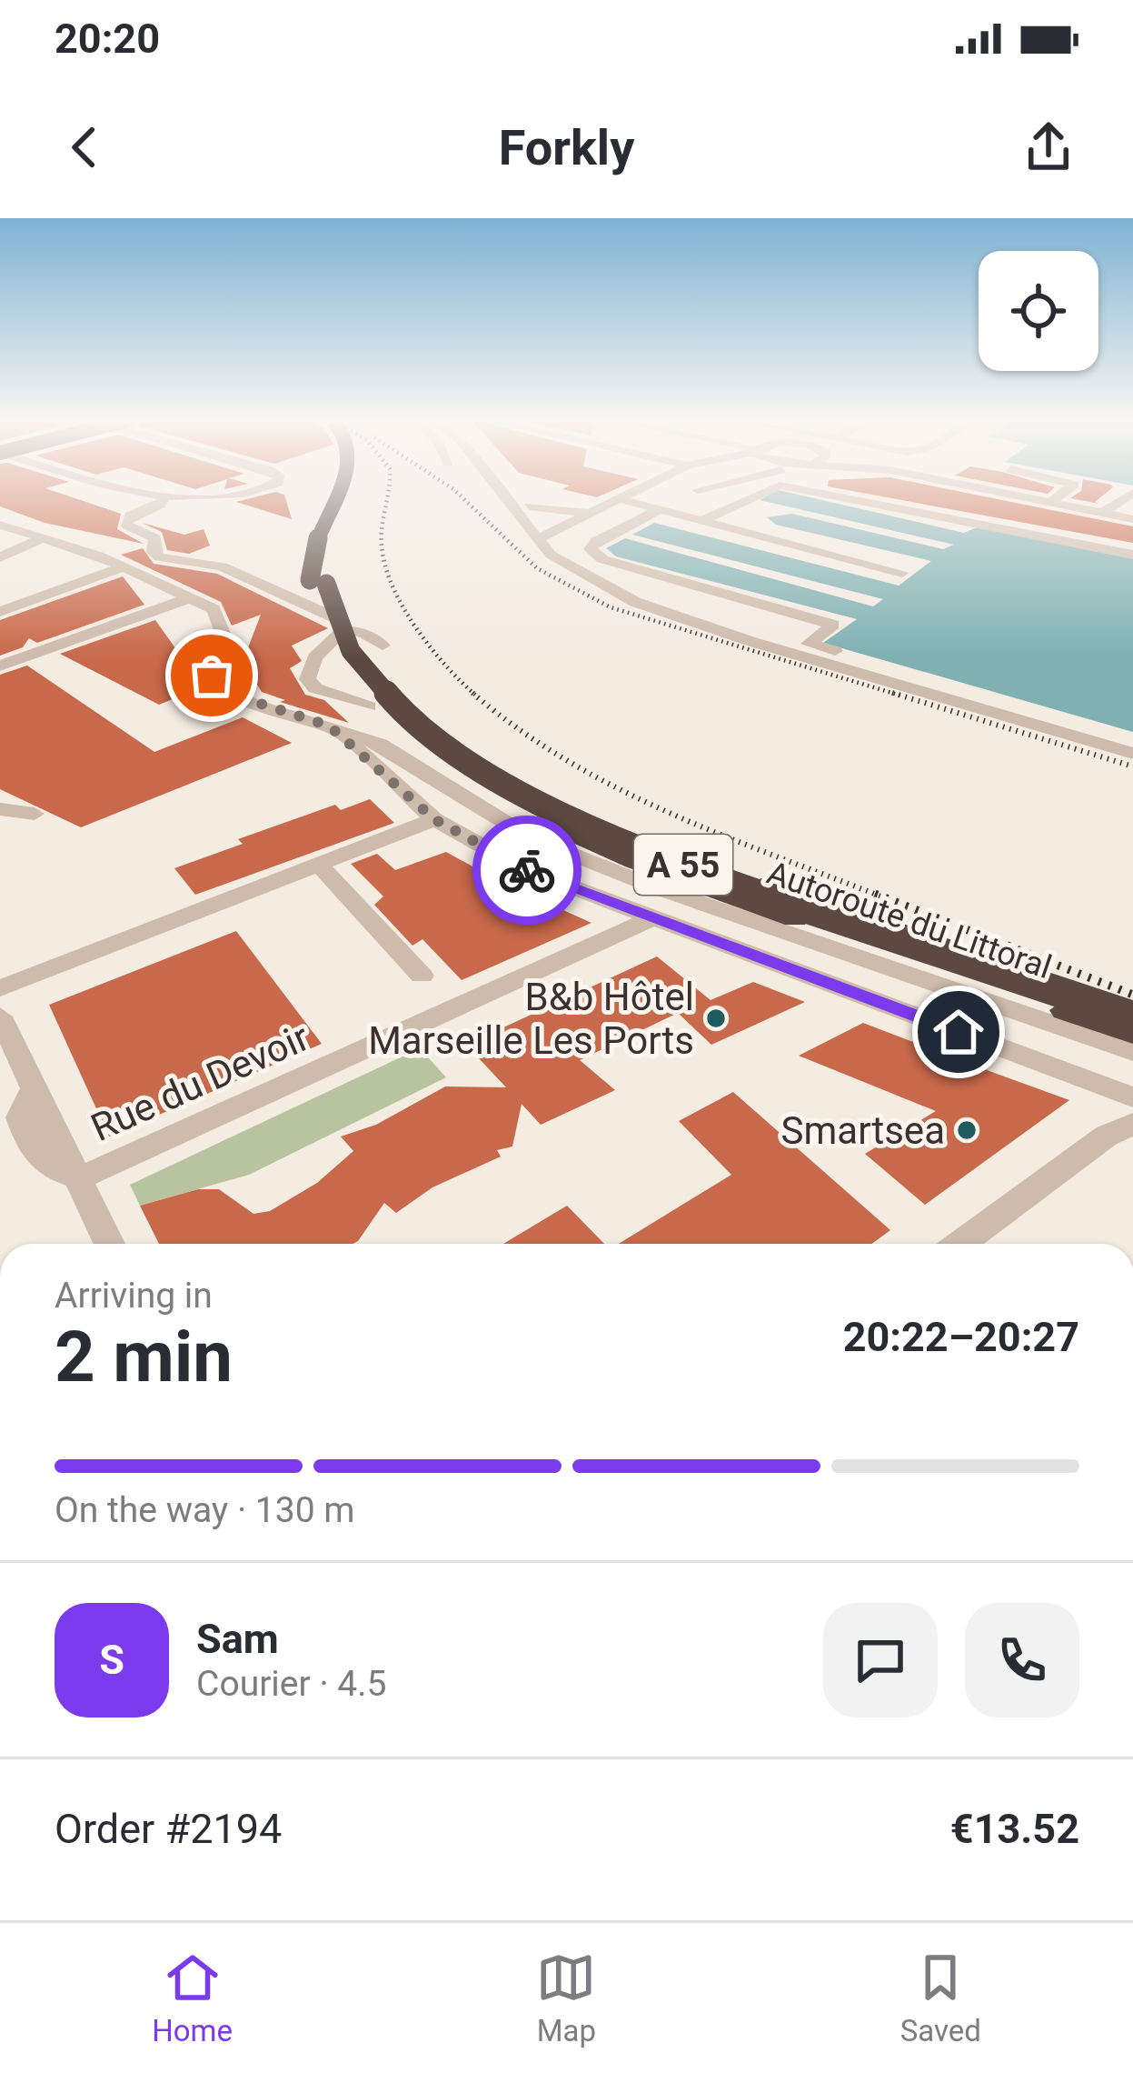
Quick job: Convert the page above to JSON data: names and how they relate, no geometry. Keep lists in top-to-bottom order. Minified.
{"streets":{"highway":["A 55","Autoroute du Littoral"],"street":["Rue du Devoir"]},"places":["B&b Hôtel Marseille Les Ports","Smartsea"],"page":{"status":"20:20","header":"Forkly","heading":["2 min","Arriving in","20:22–20:27"],"panel":["Sam","Courier · 4.5","Order #2194","€13.52"],"bar":"On the way · 130 m","round":"S","tabs":["Home","Map","Saved"]}}
